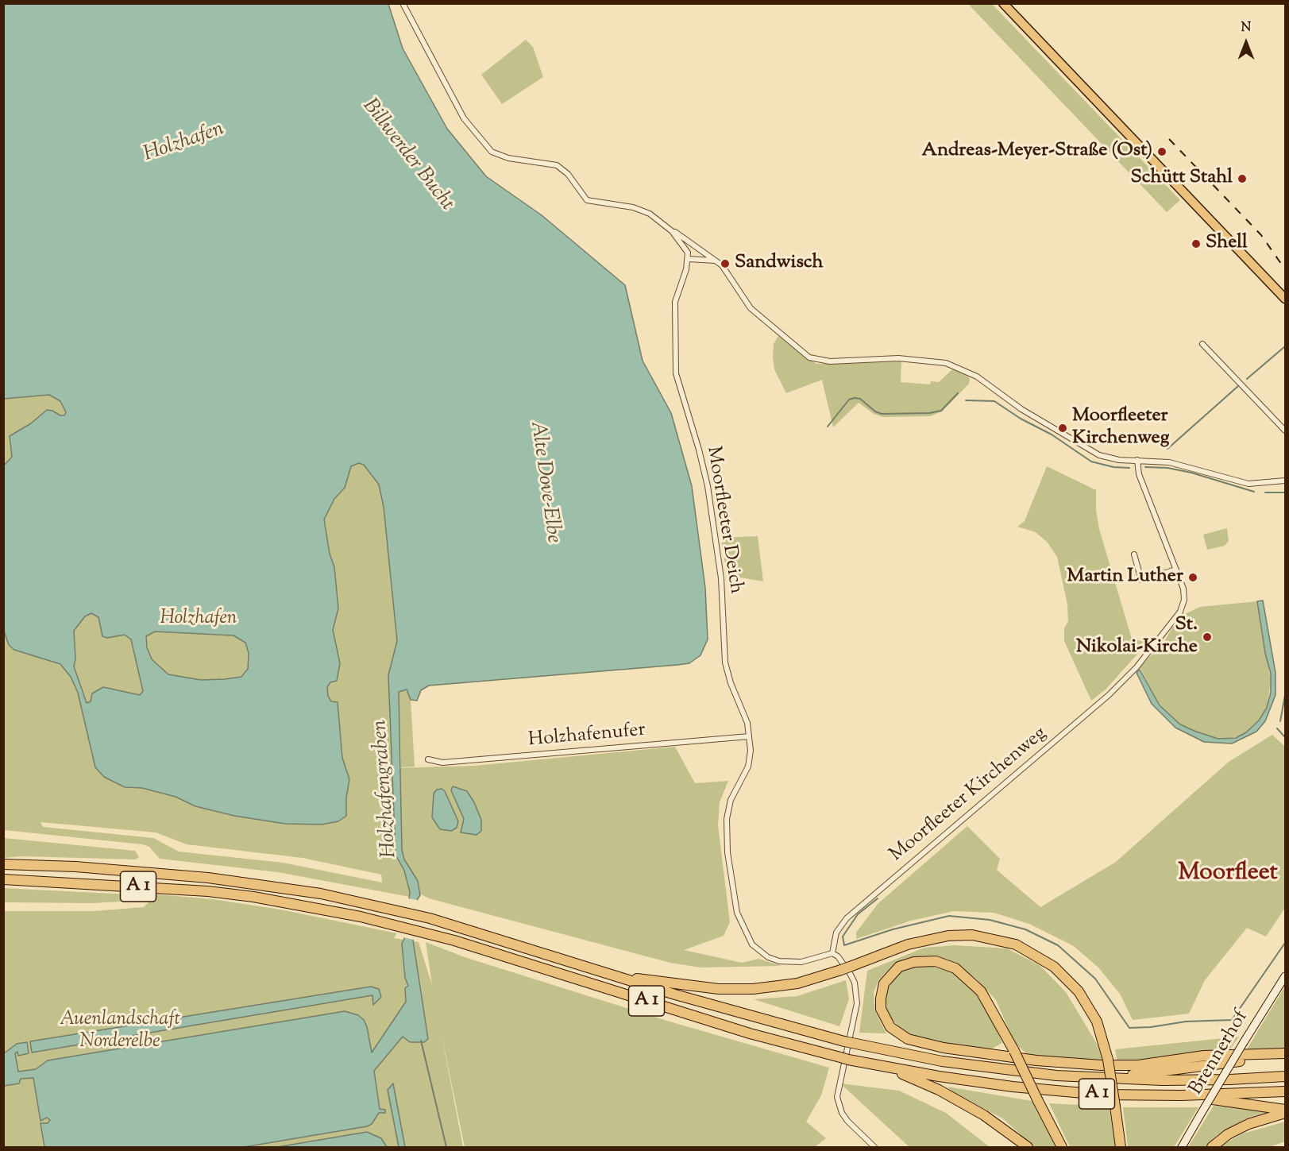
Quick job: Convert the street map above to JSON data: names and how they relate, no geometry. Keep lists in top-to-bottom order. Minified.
{"streets":{"highway":["A 1"],"street":["Moorfleeter Deich","Holzhafenufer","Moorfleeter Kirchenweg","Brennerhof"]},"crossings":[["Moorfleeter Deich","Holzhafenufer"],["Moorfleeter Deich","Moorfleeter Kirchenweg"]],"districts":["Moorfleet"],"water":["Holzhafen","Billwerder Bucht","Alte Dove-Elbe","Holzhafengraben"],"parks":["Holzhafen","Auenlandschaft Norderelbe"],"places":["Andreas-Meyer-Straße (Ost)","Schütt Stahl","Shell","Sandwisch","Moorfleeter Kirchenweg","Martin Luther","St. Nikolai-Kirche"],"north":"top"}
